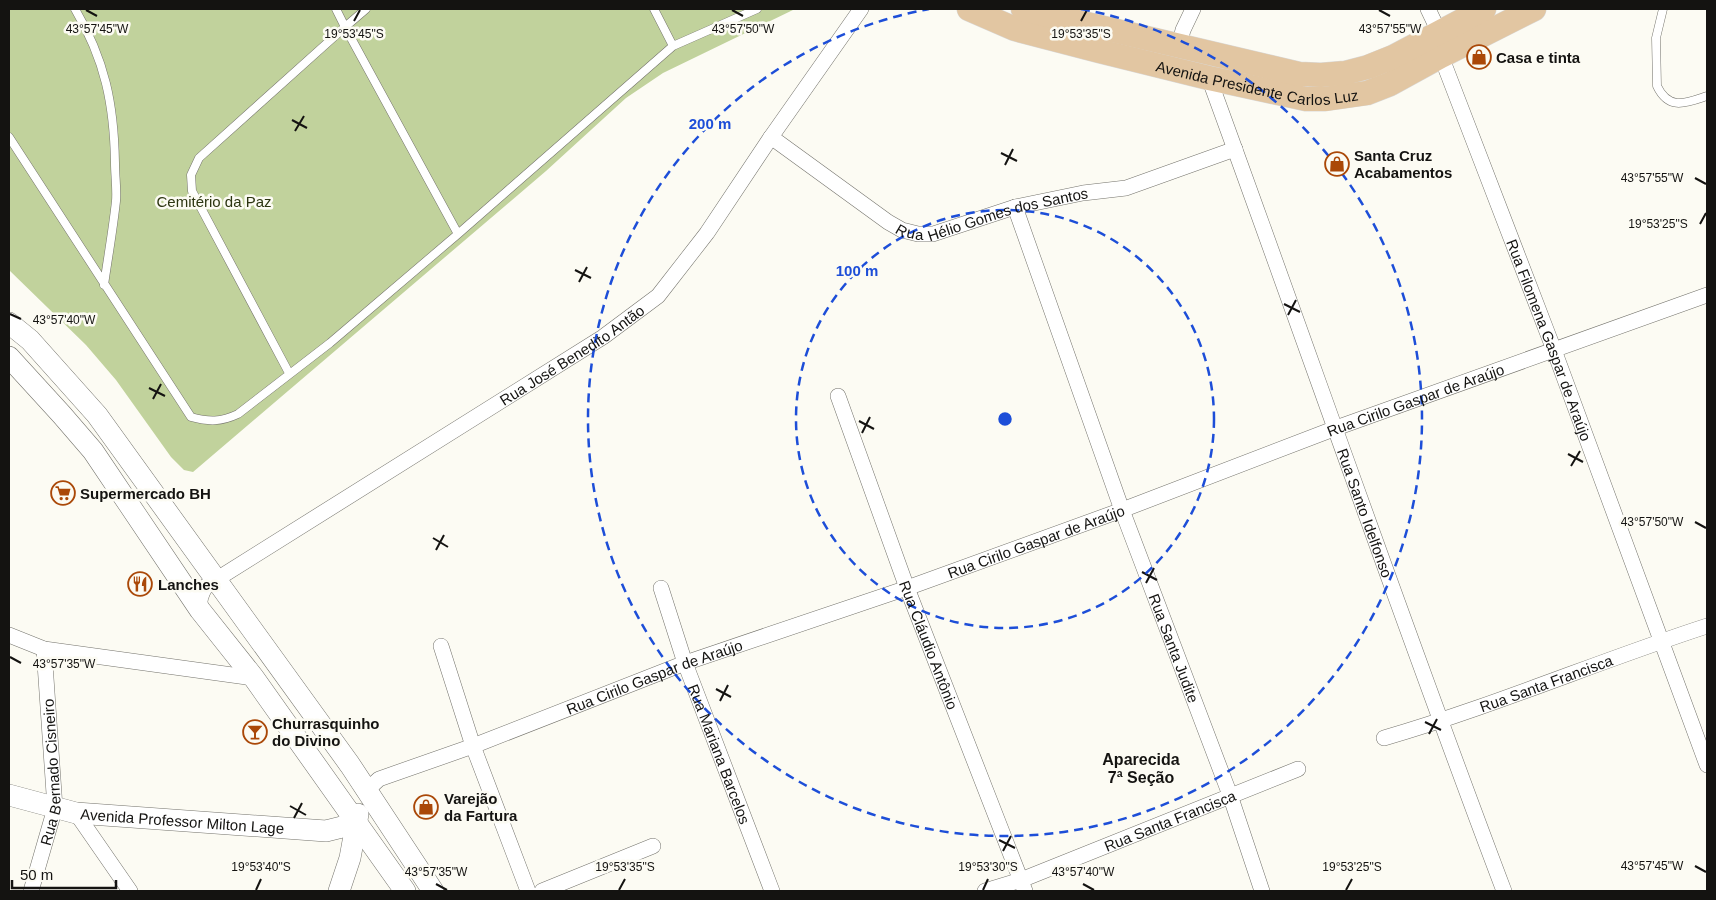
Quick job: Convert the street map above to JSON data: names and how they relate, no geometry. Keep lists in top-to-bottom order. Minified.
{"streets":{"main road":["Avenida Presidente Carlos Luz","Avenida Professor Milton Lage"],"street":["Rua Hélio Gomes dos Santos","Rua Filomena Gaspar de Araújo","Rua José Benedito Antão","Rua Cirilo Gaspar de Araújo","Rua Santo Idelfonso","Rua Cláudio Antônio","Rua Santa Judite","Rua Santa Francisca","Rua Mariana Barcelos","Rua Bernado Cisneiro"]},"crossings":[["Avenida Presidente Carlos Luz","Rua Filomena Gaspar de Araújo"],["Avenida Presidente Carlos Luz","Rua Santo Idelfonso"],["Rua Hélio Gomes dos Santos","Rua José Benedito Antão"],["Rua Hélio Gomes dos Santos","Rua Santo Idelfonso"],["Rua Hélio Gomes dos Santos","Rua Santa Judite"],["Rua Filomena Gaspar de Araújo","Rua Cirilo Gaspar de Araújo"],["Rua Filomena Gaspar de Araújo","Rua Santa Francisca"],["Rua Cirilo Gaspar de Araújo","Rua Santo Idelfonso"],["Rua Cirilo Gaspar de Araújo","Rua Cláudio Antônio"],["Rua Cirilo Gaspar de Araújo","Rua Santa Judite"],["Rua Cirilo Gaspar de Araújo","Rua Mariana Barcelos"],["Rua Santo Idelfonso","Rua Santa Francisca"],["Rua Cláudio Antônio","Rua Santa Francisca"],["Rua Santa Judite","Rua Santa Francisca"],["Rua Bernado Cisneiro","Avenida Professor Milton Lage"]],"districts":["Aparecida 7ª Seção"],"parks":["Cemitério da Paz"],"places":{"shop":["Casa e tinta","Santa Cruz Acabamentos","Varejão da Fartura"],"supermarket":["Supermercado BH"],"restaurant":["Lanches"],"bar":["Churrasquinho do Divino"]},"scale_bar":"50 m","coordinates":["43°57'45\"W","43°57'50\"W","43°57'55\"W","19°53'45\"S","19°53'35\"S","19°53'25\"S","43°57'40\"W","43°57'35\"W","19°53'40\"S","19°53'30\"S"],"rings":["200 m","100 m"]}
